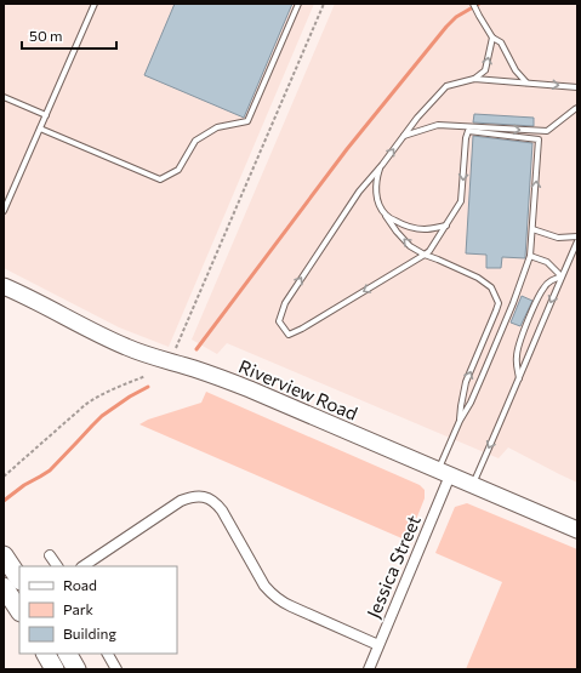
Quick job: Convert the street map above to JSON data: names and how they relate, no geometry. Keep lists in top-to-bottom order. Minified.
{"streets":{"main road":["Riverview Road"],"street":["Jessica Street"]},"crossings":[["Riverview Road","Jessica Street"]],"legend":["Road","Park","Building"],"scale_bar":"50 m"}
